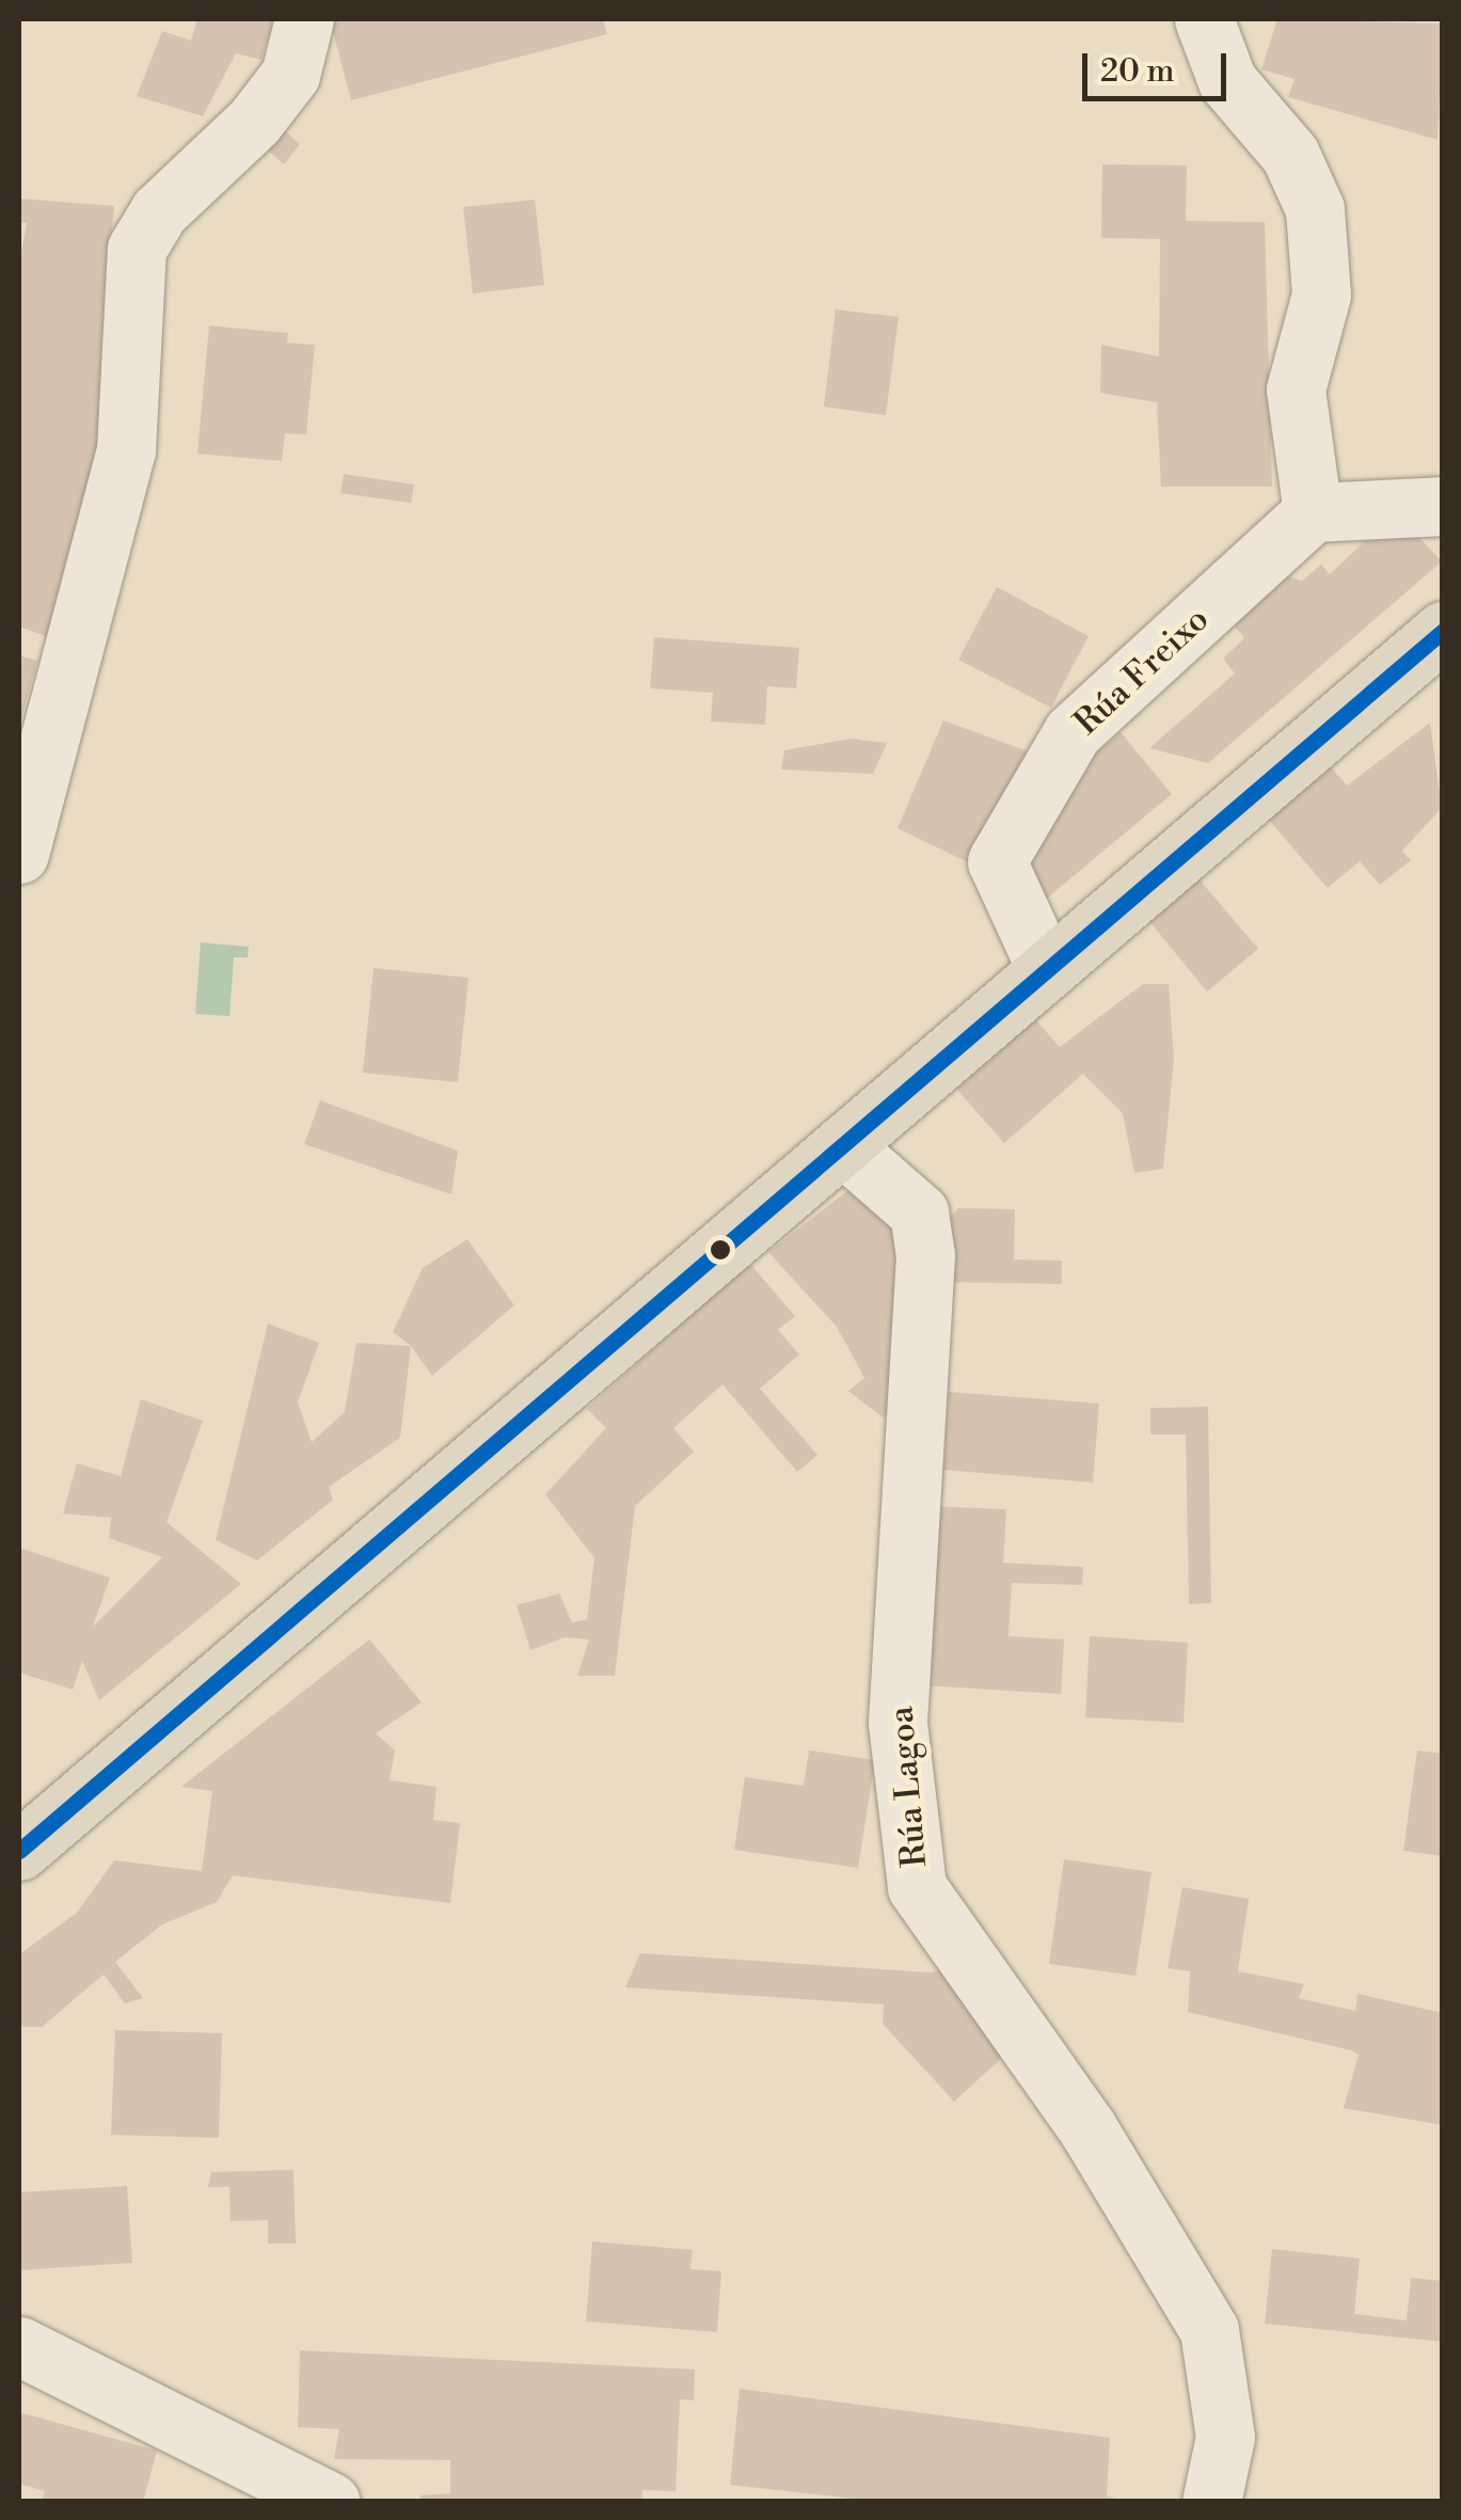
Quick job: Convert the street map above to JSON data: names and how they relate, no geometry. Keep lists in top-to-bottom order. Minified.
{"streets":{"street":["Rúa Freixo","Rúa Lagoa"]},"scale_bar":"20 m"}
